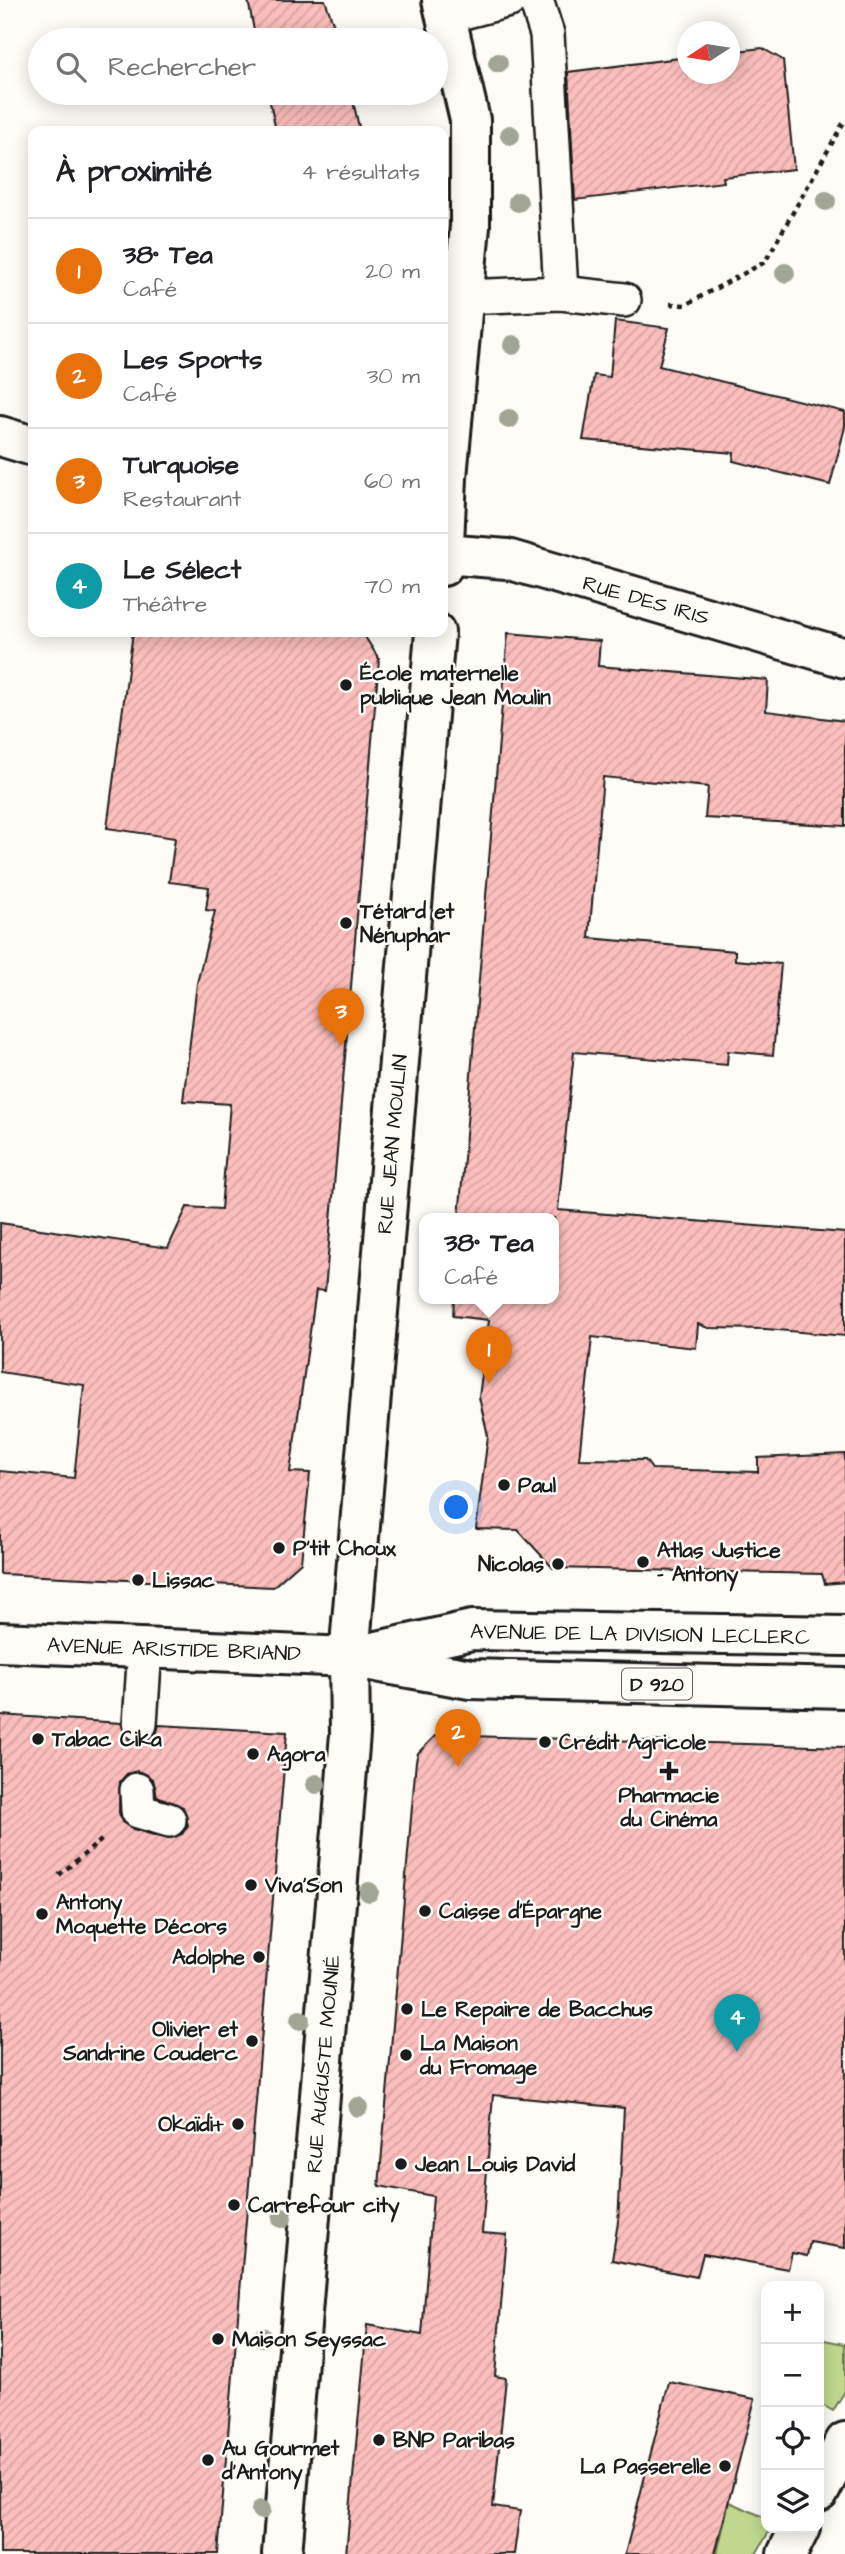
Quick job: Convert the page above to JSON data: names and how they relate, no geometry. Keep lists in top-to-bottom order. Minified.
{"streets":{"main road":["RUE DES IRIS","RUE JEAN MOULIN","AVENUE DE LA DIVISION LECLERC","AVENUE ARISTIDE BRIAND","D 920","RUE AUGUSTE MOUNIÉ"]},"crossings":[["RUE JEAN MOULIN","AVENUE DE LA DIVISION LECLERC"],["RUE JEAN MOULIN","AVENUE ARISTIDE BRIAND"],["RUE JEAN MOULIN","D 920"],["RUE JEAN MOULIN","RUE AUGUSTE MOUNIÉ"],["AVENUE DE LA DIVISION LECLERC","AVENUE ARISTIDE BRIAND"],["AVENUE DE LA DIVISION LECLERC","D 920"],["AVENUE DE LA DIVISION LECLERC","RUE AUGUSTE MOUNIÉ"],["AVENUE ARISTIDE BRIAND","D 920"],["AVENUE ARISTIDE BRIAND","RUE AUGUSTE MOUNIÉ"],["D 920","RUE AUGUSTE MOUNIÉ"]],"places":{"other":["École maternelle publique Jean Moulin","Tétard et Nénuphar","Paul","P'tit Choux","Atlas Justice - Antony","Nicolas","Lissac","Tabac Cika","Crédit Agricole","Agora","Viva'Son","Caisse d'Épargne","Antony Moquette Décors","Adolphe","Le Repaire de Bacchus","Olivier et Sandrine Couderc","La Maison du Fromage","Okaïdi+","Jean Louis David","Carrefour city","Maison Seyssac","BNP Paribas","Au Gourmet d'Antony","La Passerelle"],"health":["Pharmacie du Cinéma"]},"north":"left","page":{"search":"Rechercher","heading":["À proximité","4 résultats"],"list":[{"mark":"1","name":"38° Tea","note":"Café","value":"20 m"},{"mark":"2","name":"Les Sports","note":"Café","value":"30 m"},{"mark":"3","name":"Turquoise","note":"Restaurant","value":"60 m"},{"mark":"4","name":"Le Sélect","note":"Théâtre","value":"70 m"}],"pins":["3","1","2","4"],"popup":["38° Tea","Café"],"map_buttons":["+","−"]}}
